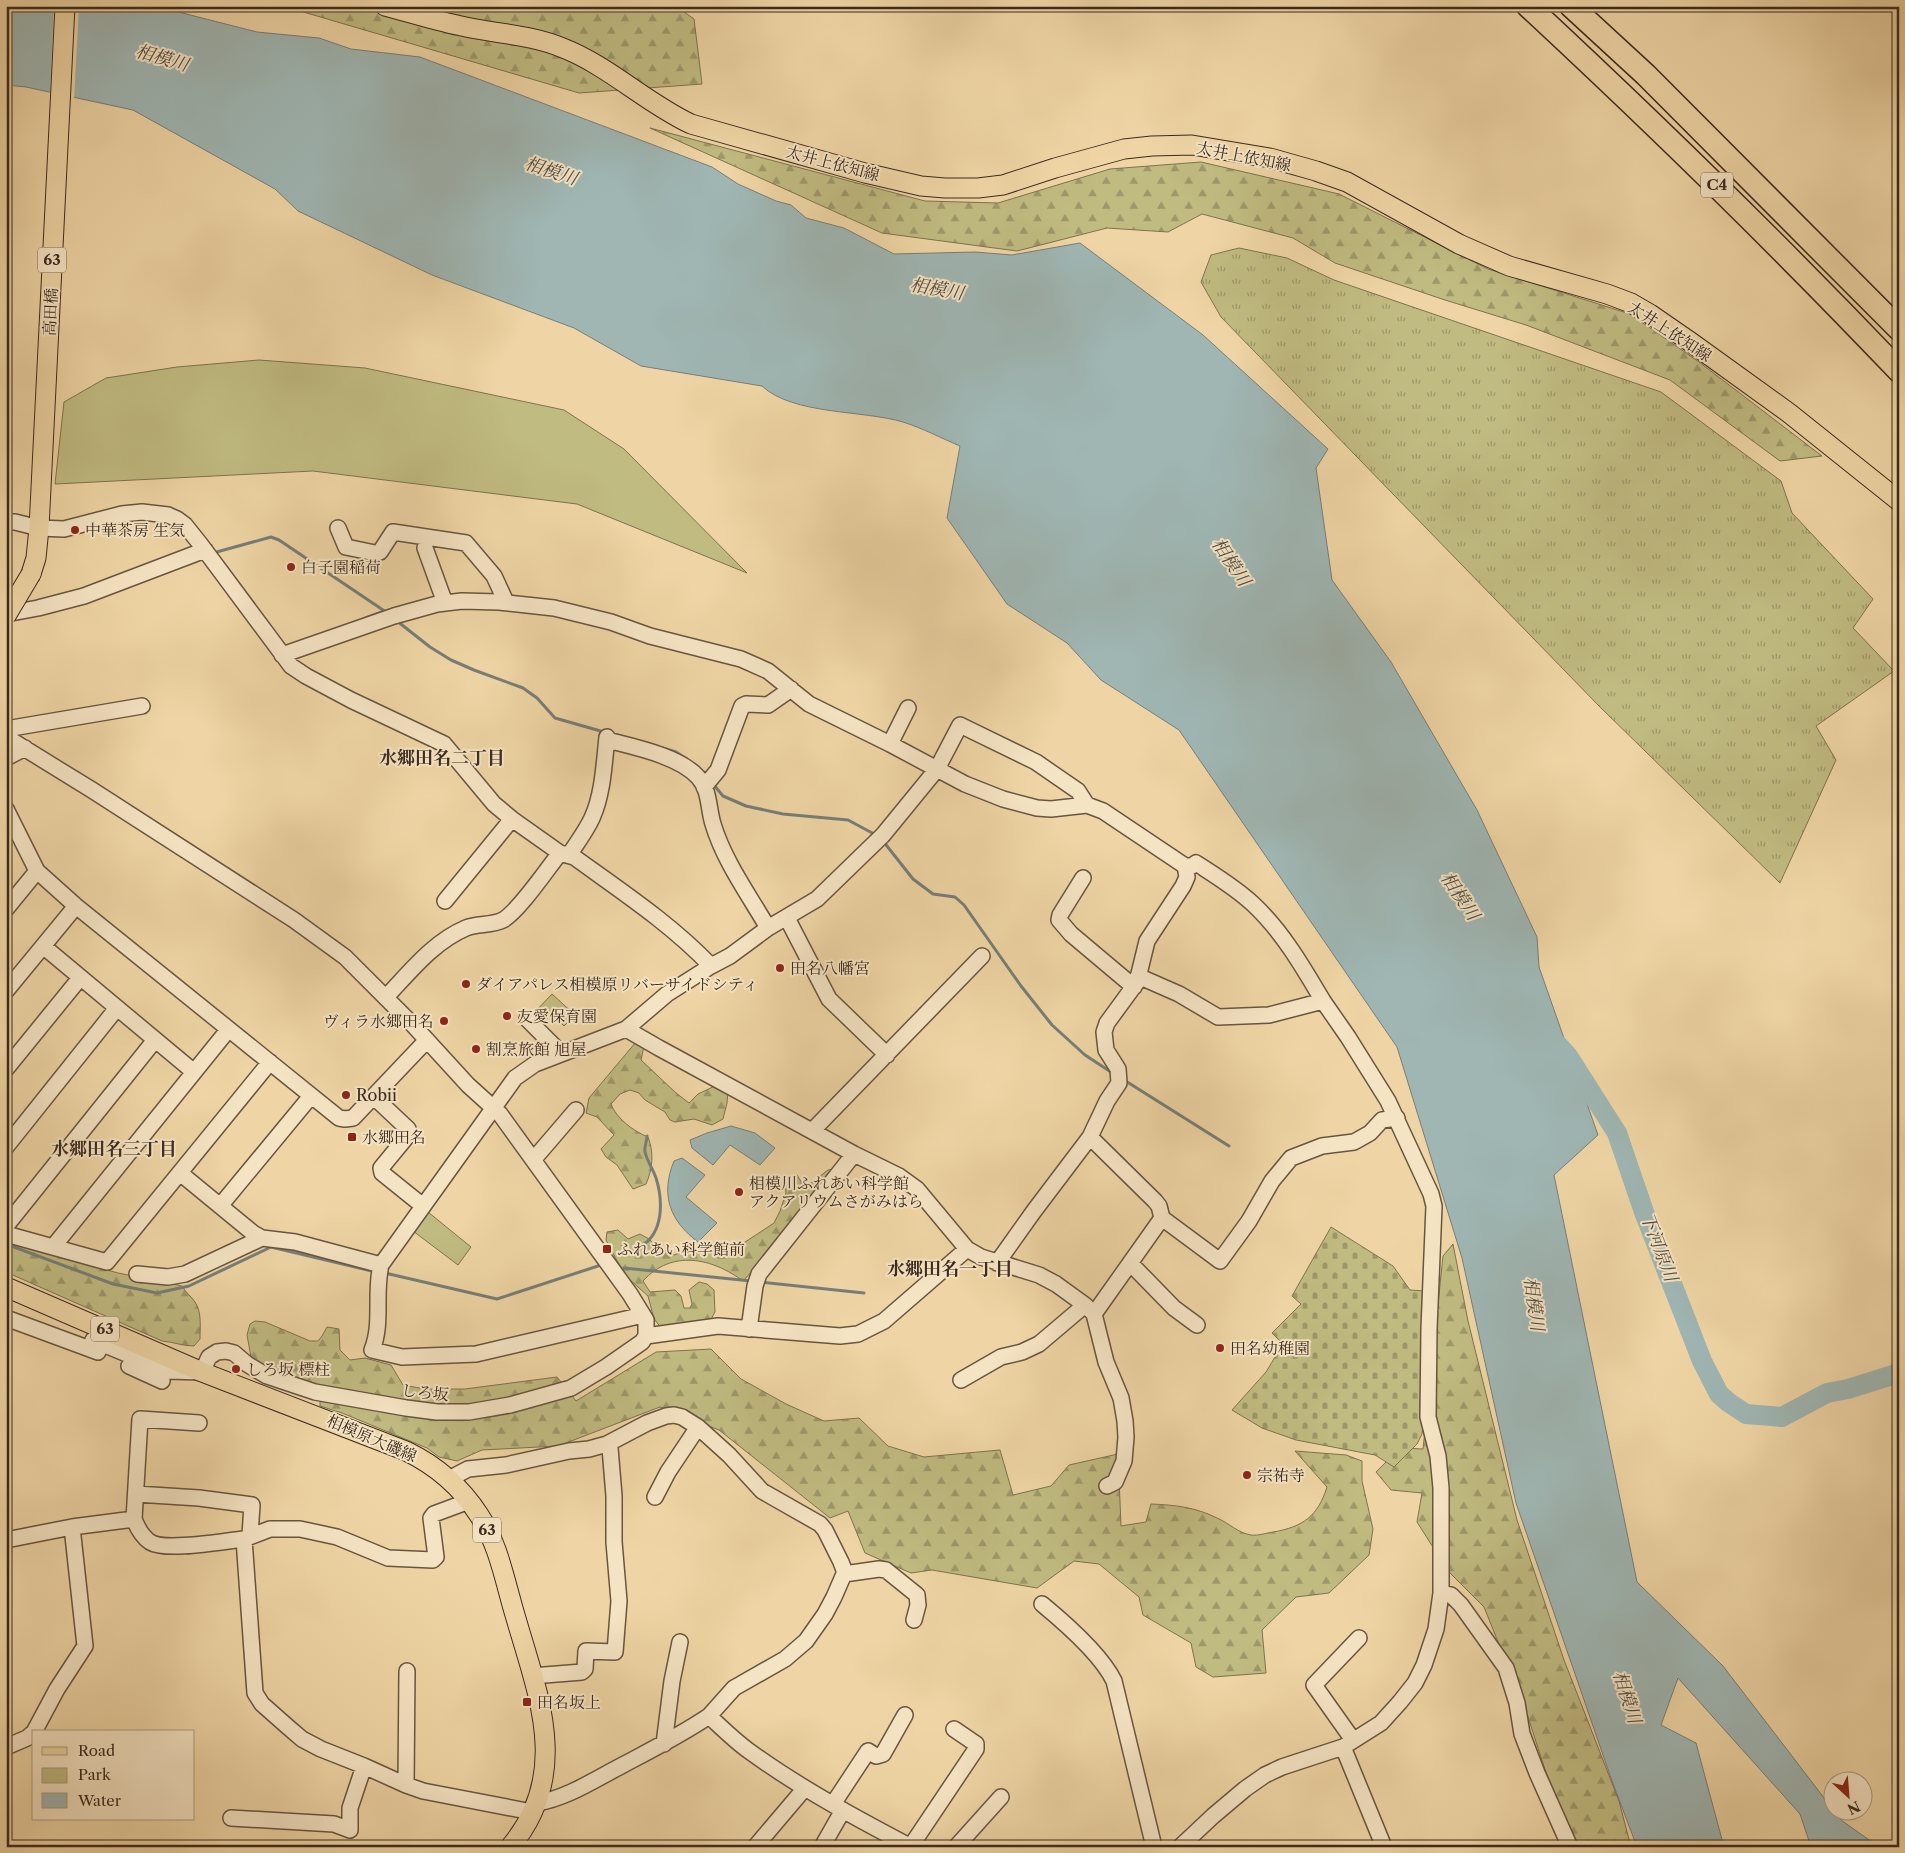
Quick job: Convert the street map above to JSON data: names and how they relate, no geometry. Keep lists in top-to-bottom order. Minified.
{"streets":{"highway":["C4"],"main road":["太井上依知線","63","高田橋","相模原大磯線"],"street":["しろ坂"]},"crossings":[["63","高田橋"],["しろ坂","相模原大磯線"]],"districts":["水郷田名二丁目","水郷田名三丁目","水郷田名一丁目"],"water":["相模川","下河原川"],"places":{"other":["中華茶房 生気","白子園稲荷","田名八幡宮","ダイアパレス相模原リバーサイドシティ","友愛保育園","ヴィラ水郷田名","割烹旅館 旭屋","Robii","相模川ふれあい科学館 アクアリウムさがみはら","田名幼稚園","しろ坂 標柱","宗祐寺"],"transit":["水郷田名","ふれあい科学館前","田名坂上"]},"legend":["Road","Park","Water"],"north":"bottom right"}
